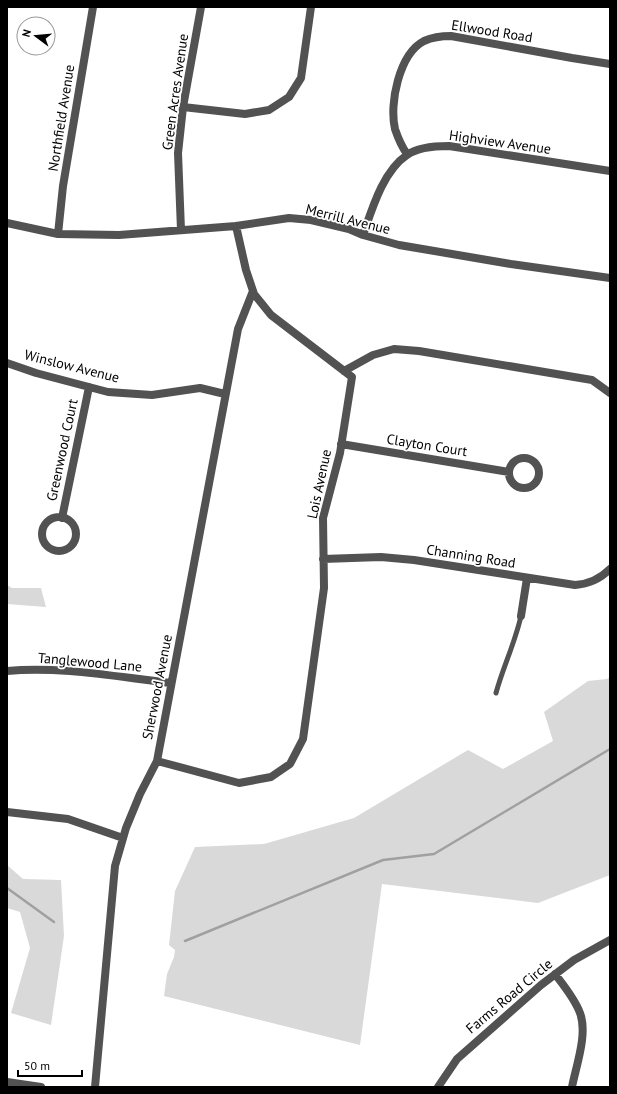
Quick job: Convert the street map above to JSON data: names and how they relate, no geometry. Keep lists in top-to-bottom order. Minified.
{"streets":{"street":["Ellwood Road","Green Acres Avenue","Northfield Avenue","Highview Avenue","Merrill Avenue","Winslow Avenue","Clayton Court","Greenwood Court","Lois Avenue","Channing Road","Tanglewood Lane","Sherwood Avenue","Farms Road Circle"]},"crossings":[["Ellwood Road","Highview Avenue"],["Green Acres Avenue","Merrill Avenue"],["Northfield Avenue","Merrill Avenue"],["Highview Avenue","Merrill Avenue"],["Winslow Avenue","Greenwood Court"],["Winslow Avenue","Sherwood Avenue"],["Clayton Court","Lois Avenue"],["Lois Avenue","Channing Road"],["Lois Avenue","Sherwood Avenue"],["Tanglewood Lane","Sherwood Avenue"]],"scale_bar":"50 m","north":"left"}
